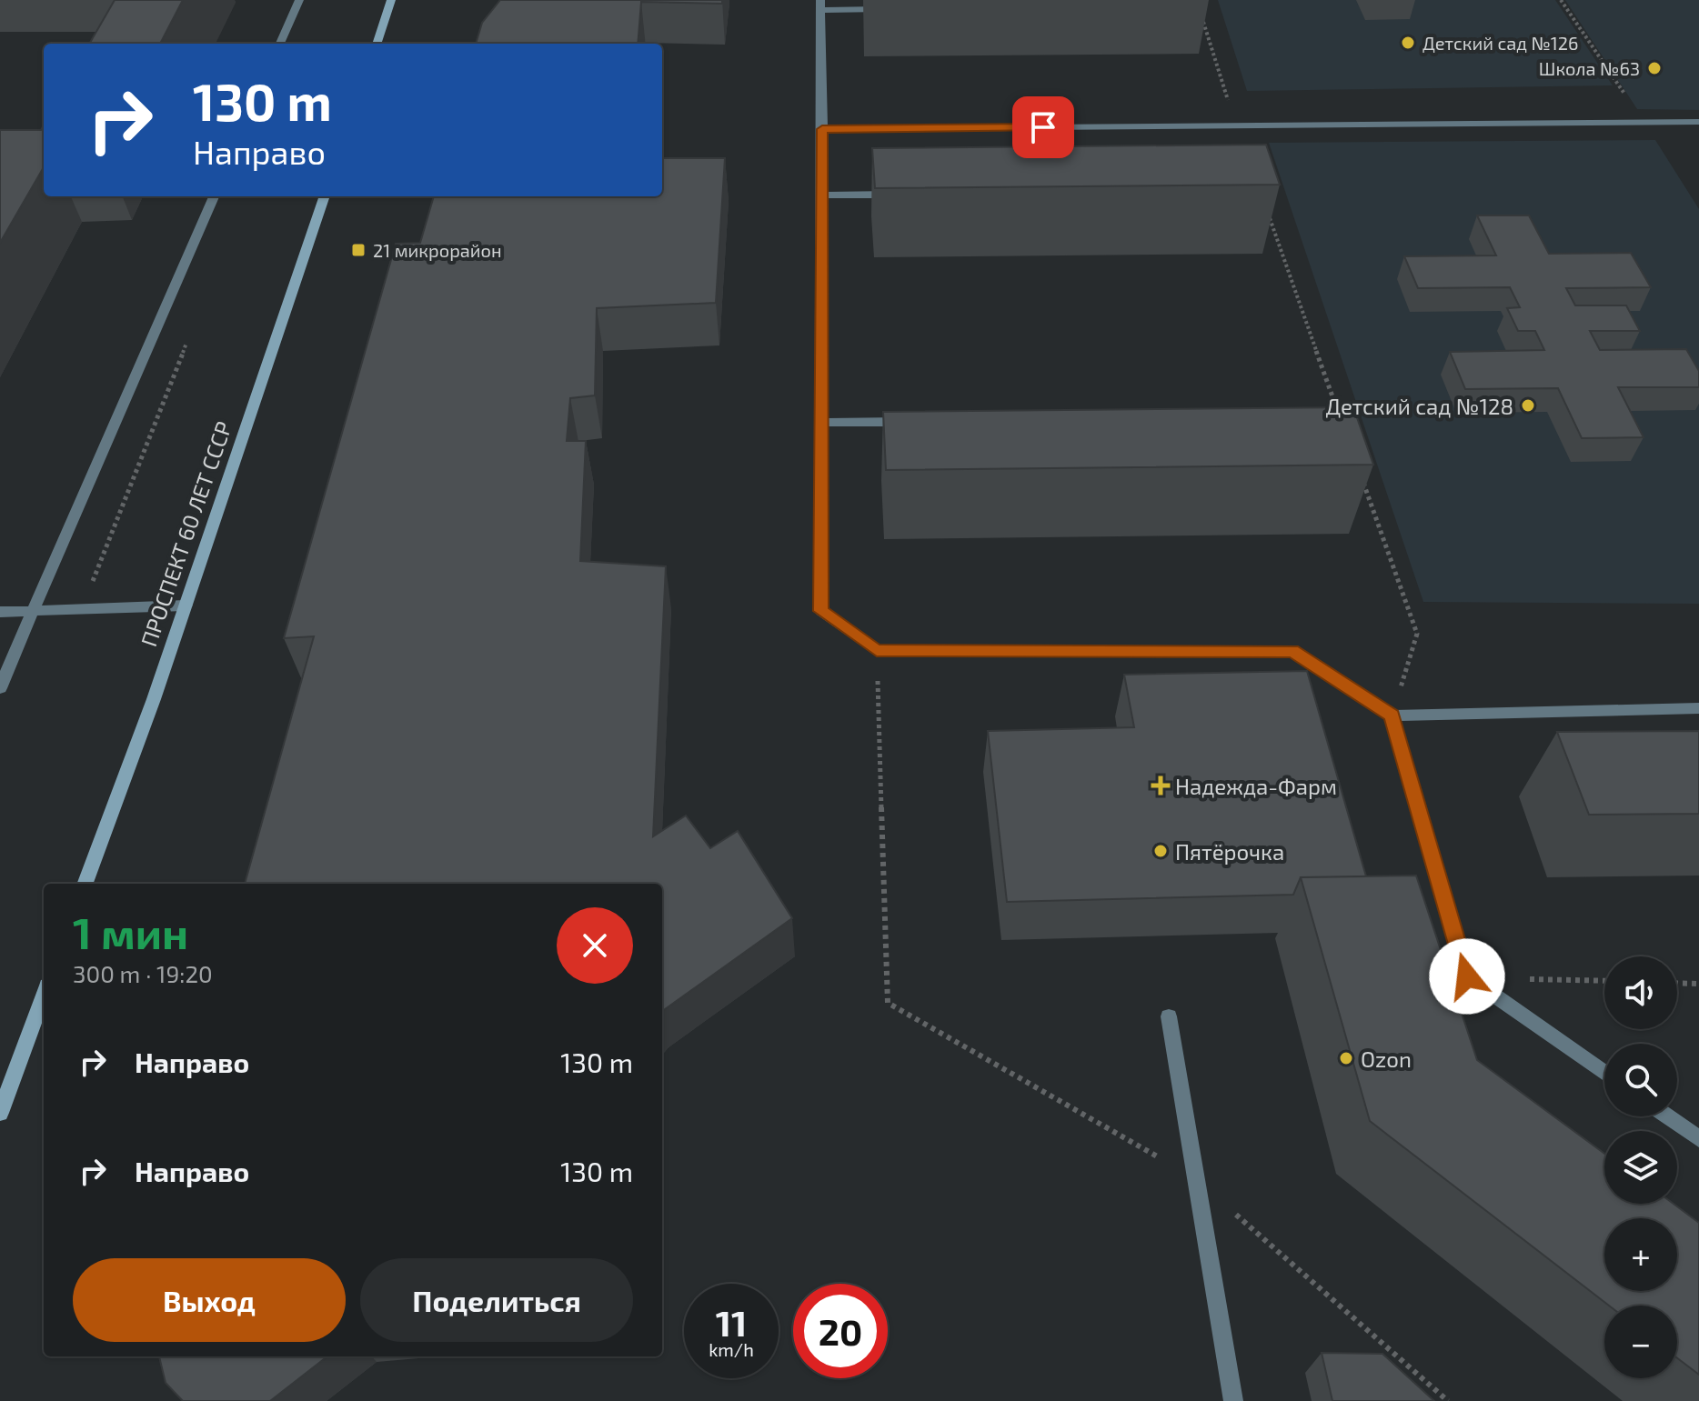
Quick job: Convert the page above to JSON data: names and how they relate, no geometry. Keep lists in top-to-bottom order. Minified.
{"streets":{"main road":["ПРОСПЕКТ 60 ЛЕТ СССР"]},"places":{"other":["Детский сад №126","Школа №63","Детский сад №128","Пятёрочка","Ozon"],"transit":["21 микрорайон"],"health":["Надежда-Фарм"]},"page":{"turn":["130 m","Направо"],"heading":["1 мин","300 m · 19:20"],"map_buttons":["+","−"],"list":[{"name":"Направо","value":"130 m"},{"name":"Направо","value":"130 m"}],"buttons":["Выход","Поделиться"],"speed":"11 km/h","limit":"20"}}
